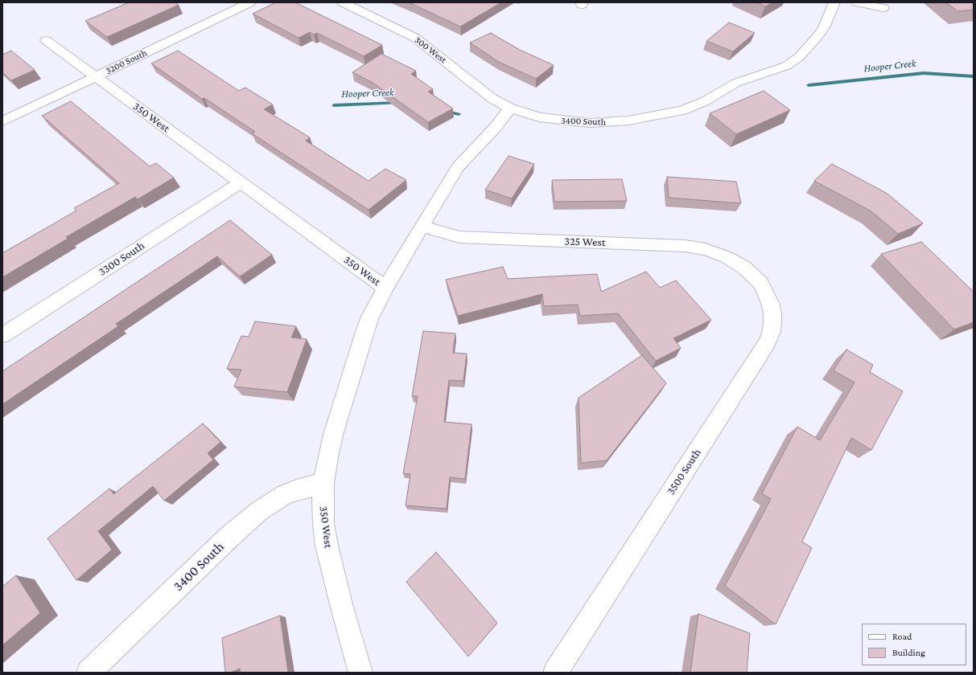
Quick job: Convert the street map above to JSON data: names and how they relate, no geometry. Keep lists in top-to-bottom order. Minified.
{"streets":{"street":["300 West","3200 South","350 West","3400 South","325 West","3300 South","3500 South"]},"crossings":[["300 West","3400 South"],["3200 South","350 West"],["350 West","3400 South"],["350 West","3300 South"],["325 West","3500 South"]],"water":["Hooper Creek"],"legend":["Road","Building"]}
